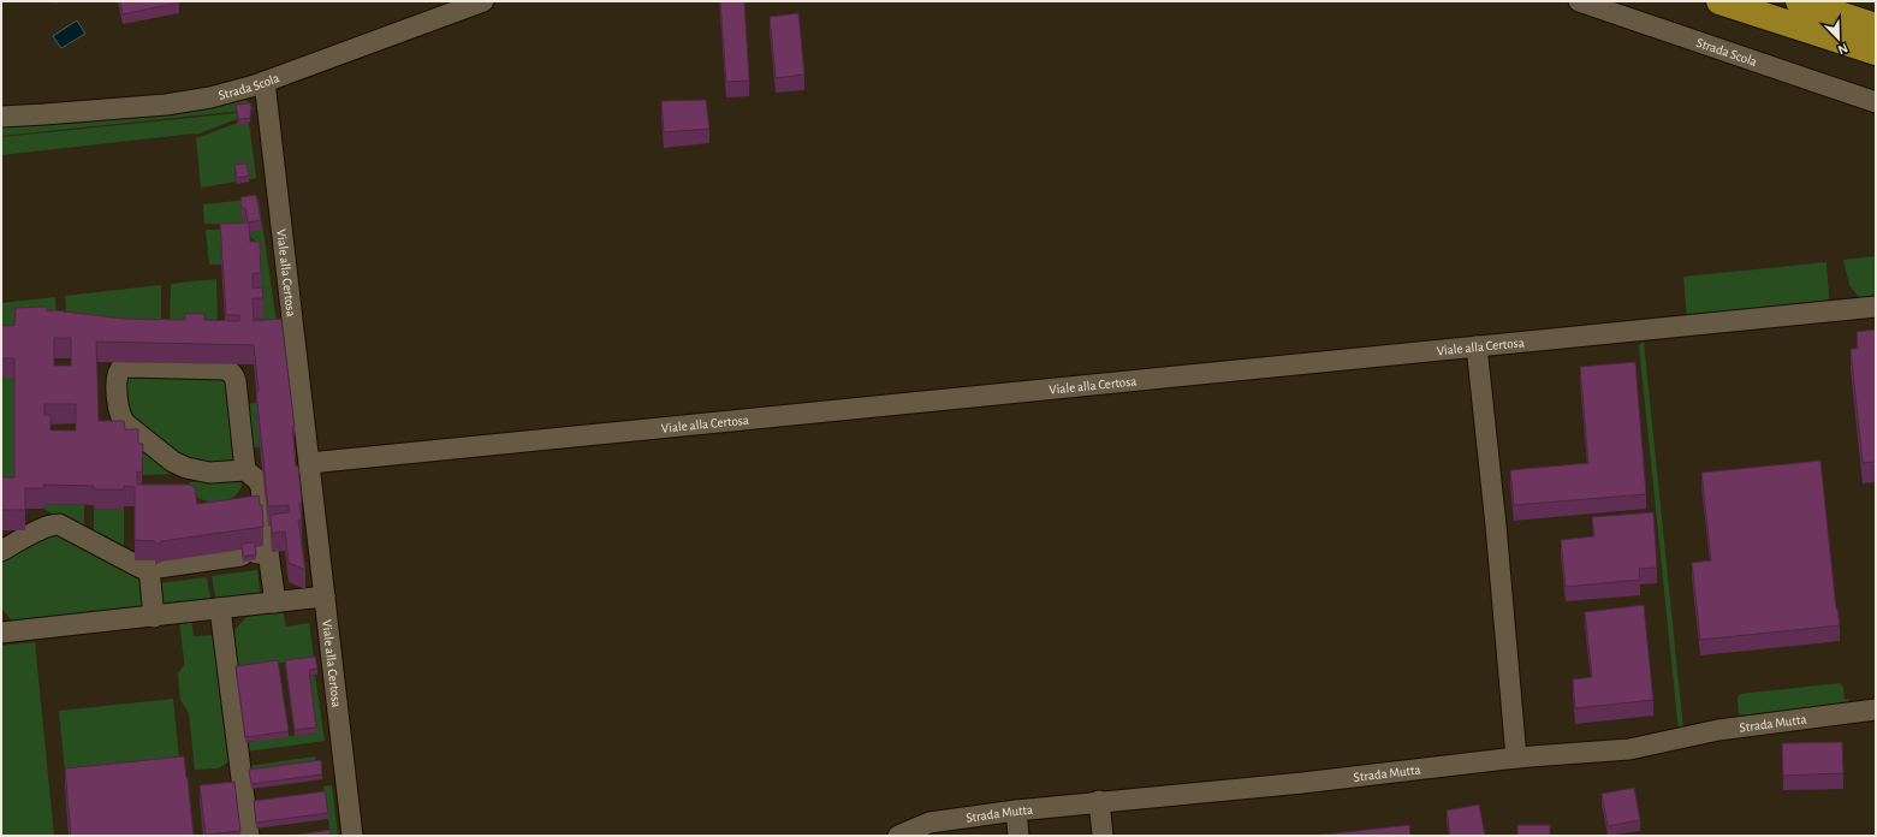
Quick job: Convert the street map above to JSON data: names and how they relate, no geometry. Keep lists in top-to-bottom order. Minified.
{"streets":{"street":["Strada Scola","Viale alla Certosa","Strada Mutta"]},"crossings":[["Strada Scola","Viale alla Certosa"]],"north":"bottom right"}
